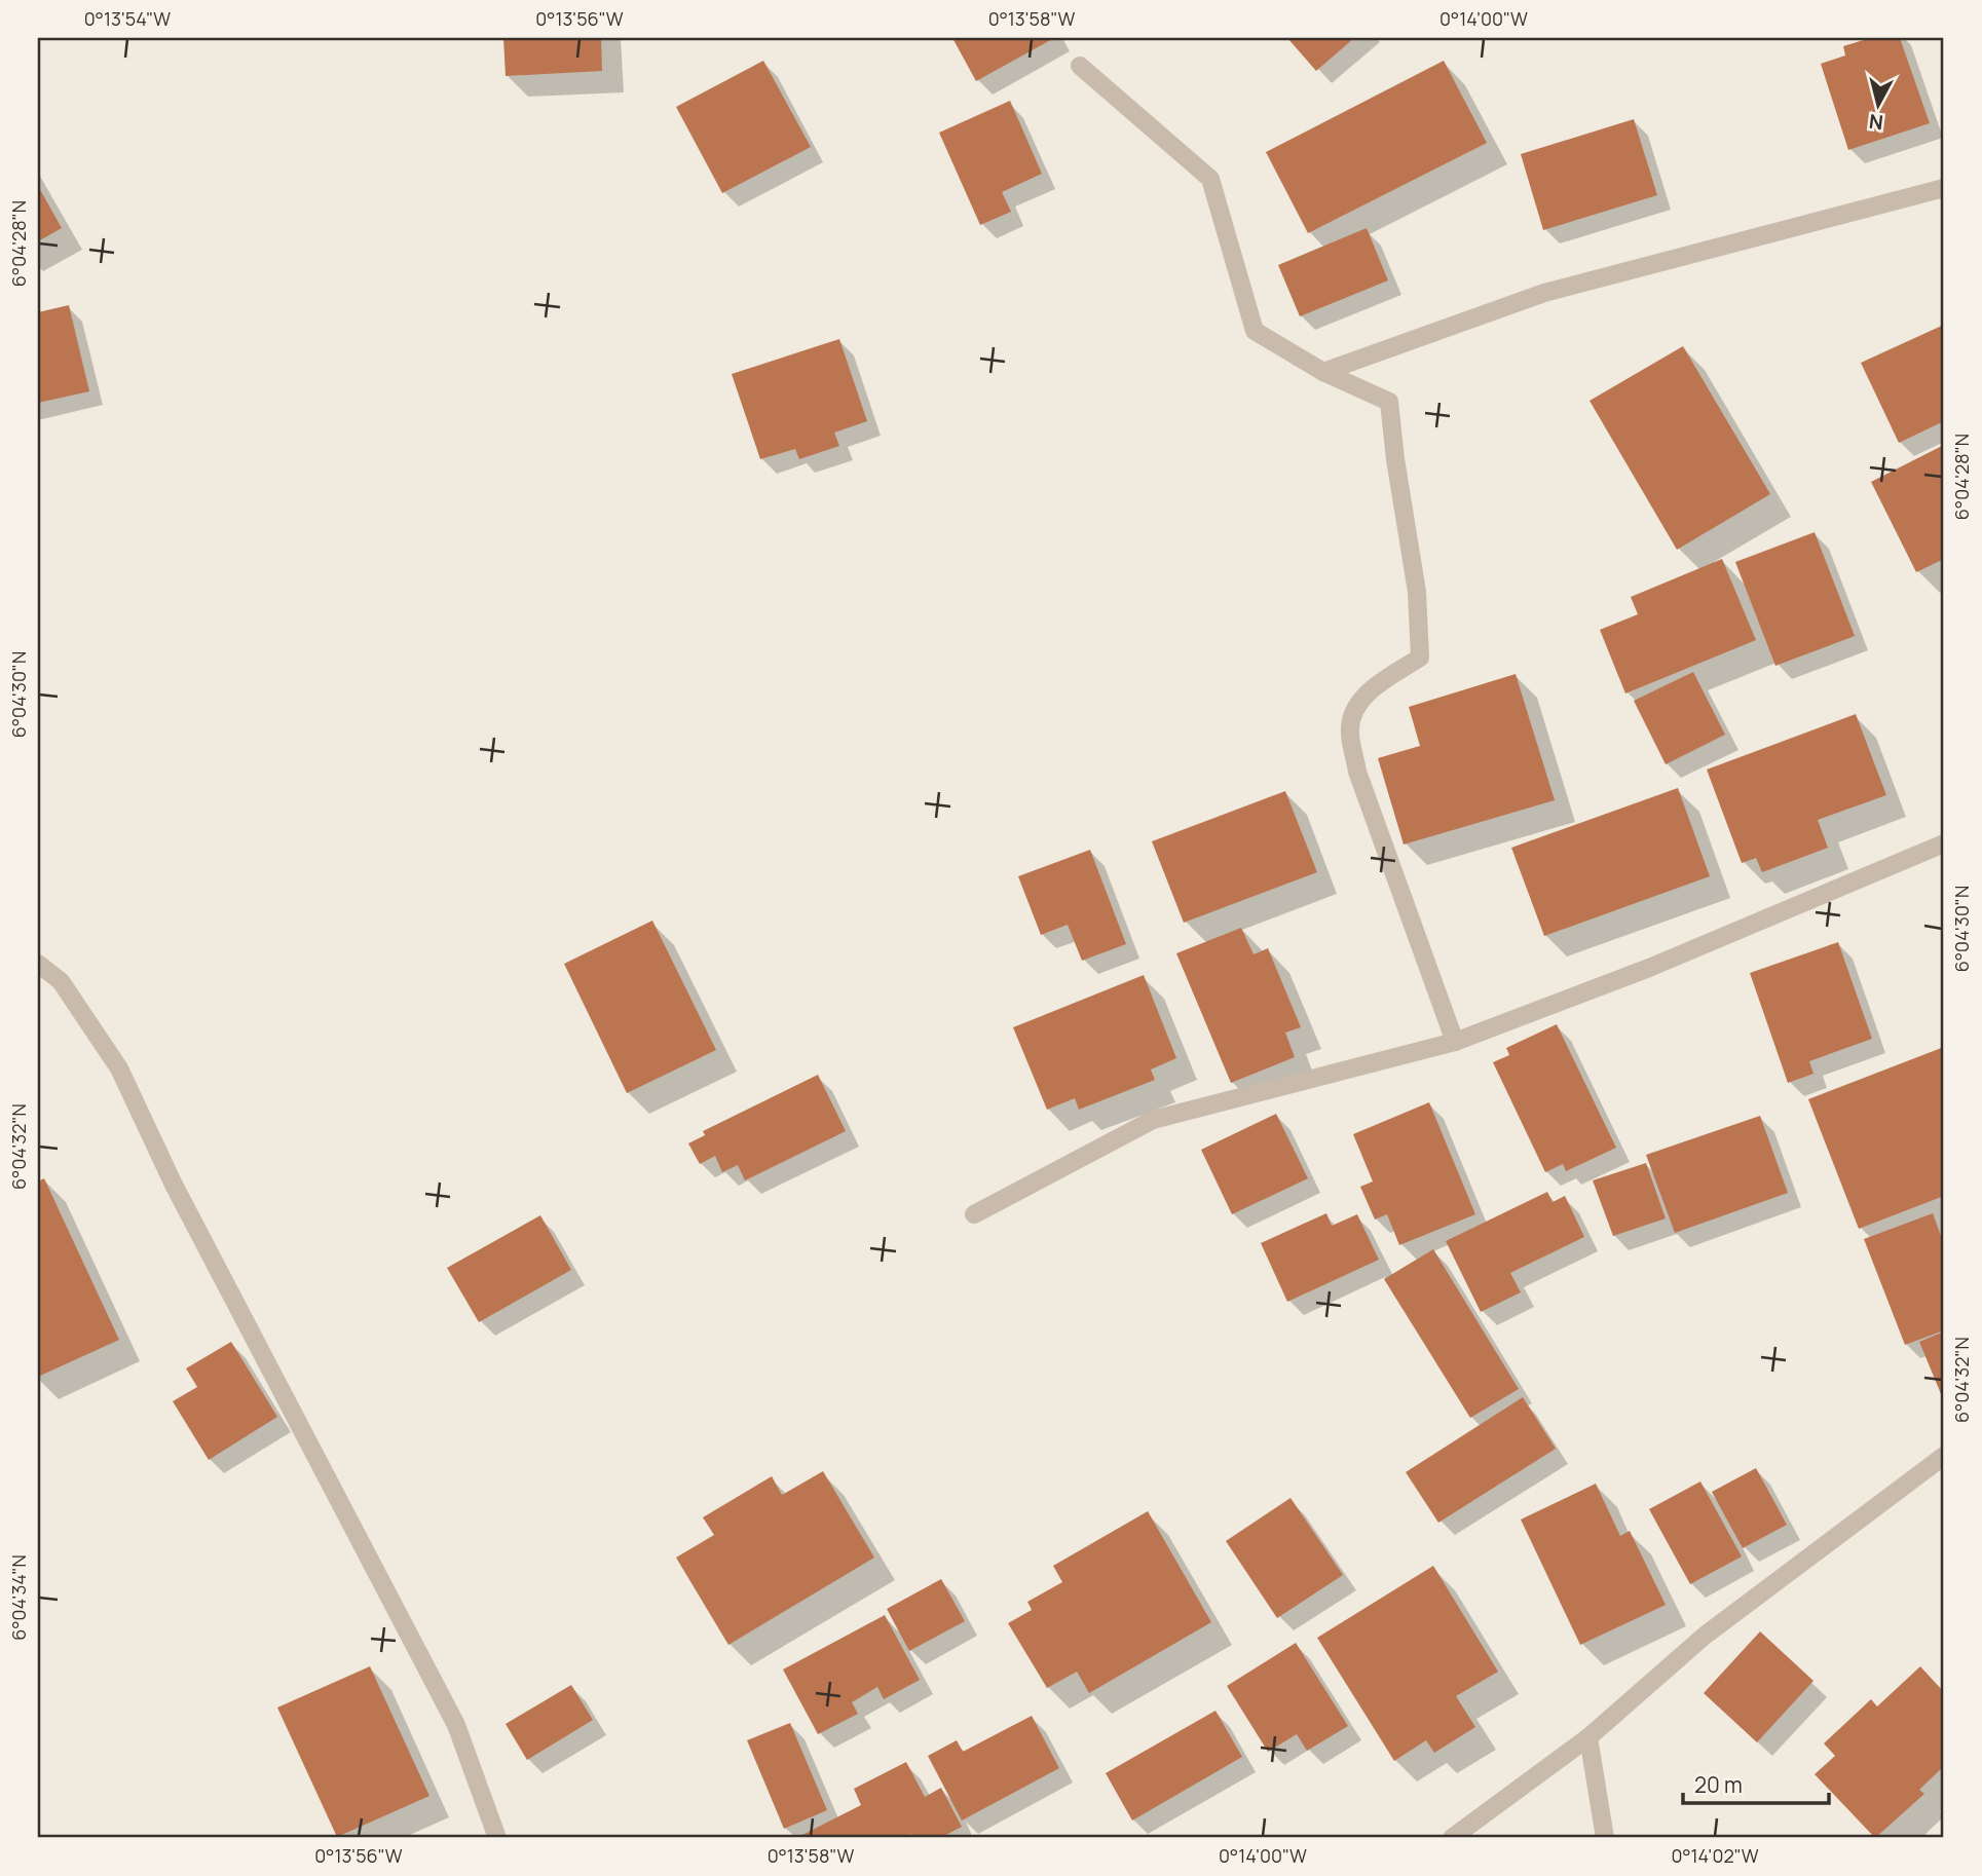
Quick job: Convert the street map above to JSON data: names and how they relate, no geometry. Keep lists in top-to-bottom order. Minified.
{"scale_bar":"20 m","north":"bottom","coordinates":["0°13'54\"W","0°13'56\"W","0°13'58\"W","0°14'00\"W","6°04'28\"N","6°04'30\"N","6°04'32\"N","6°04'34\"N","0°14'02\"W"]}
